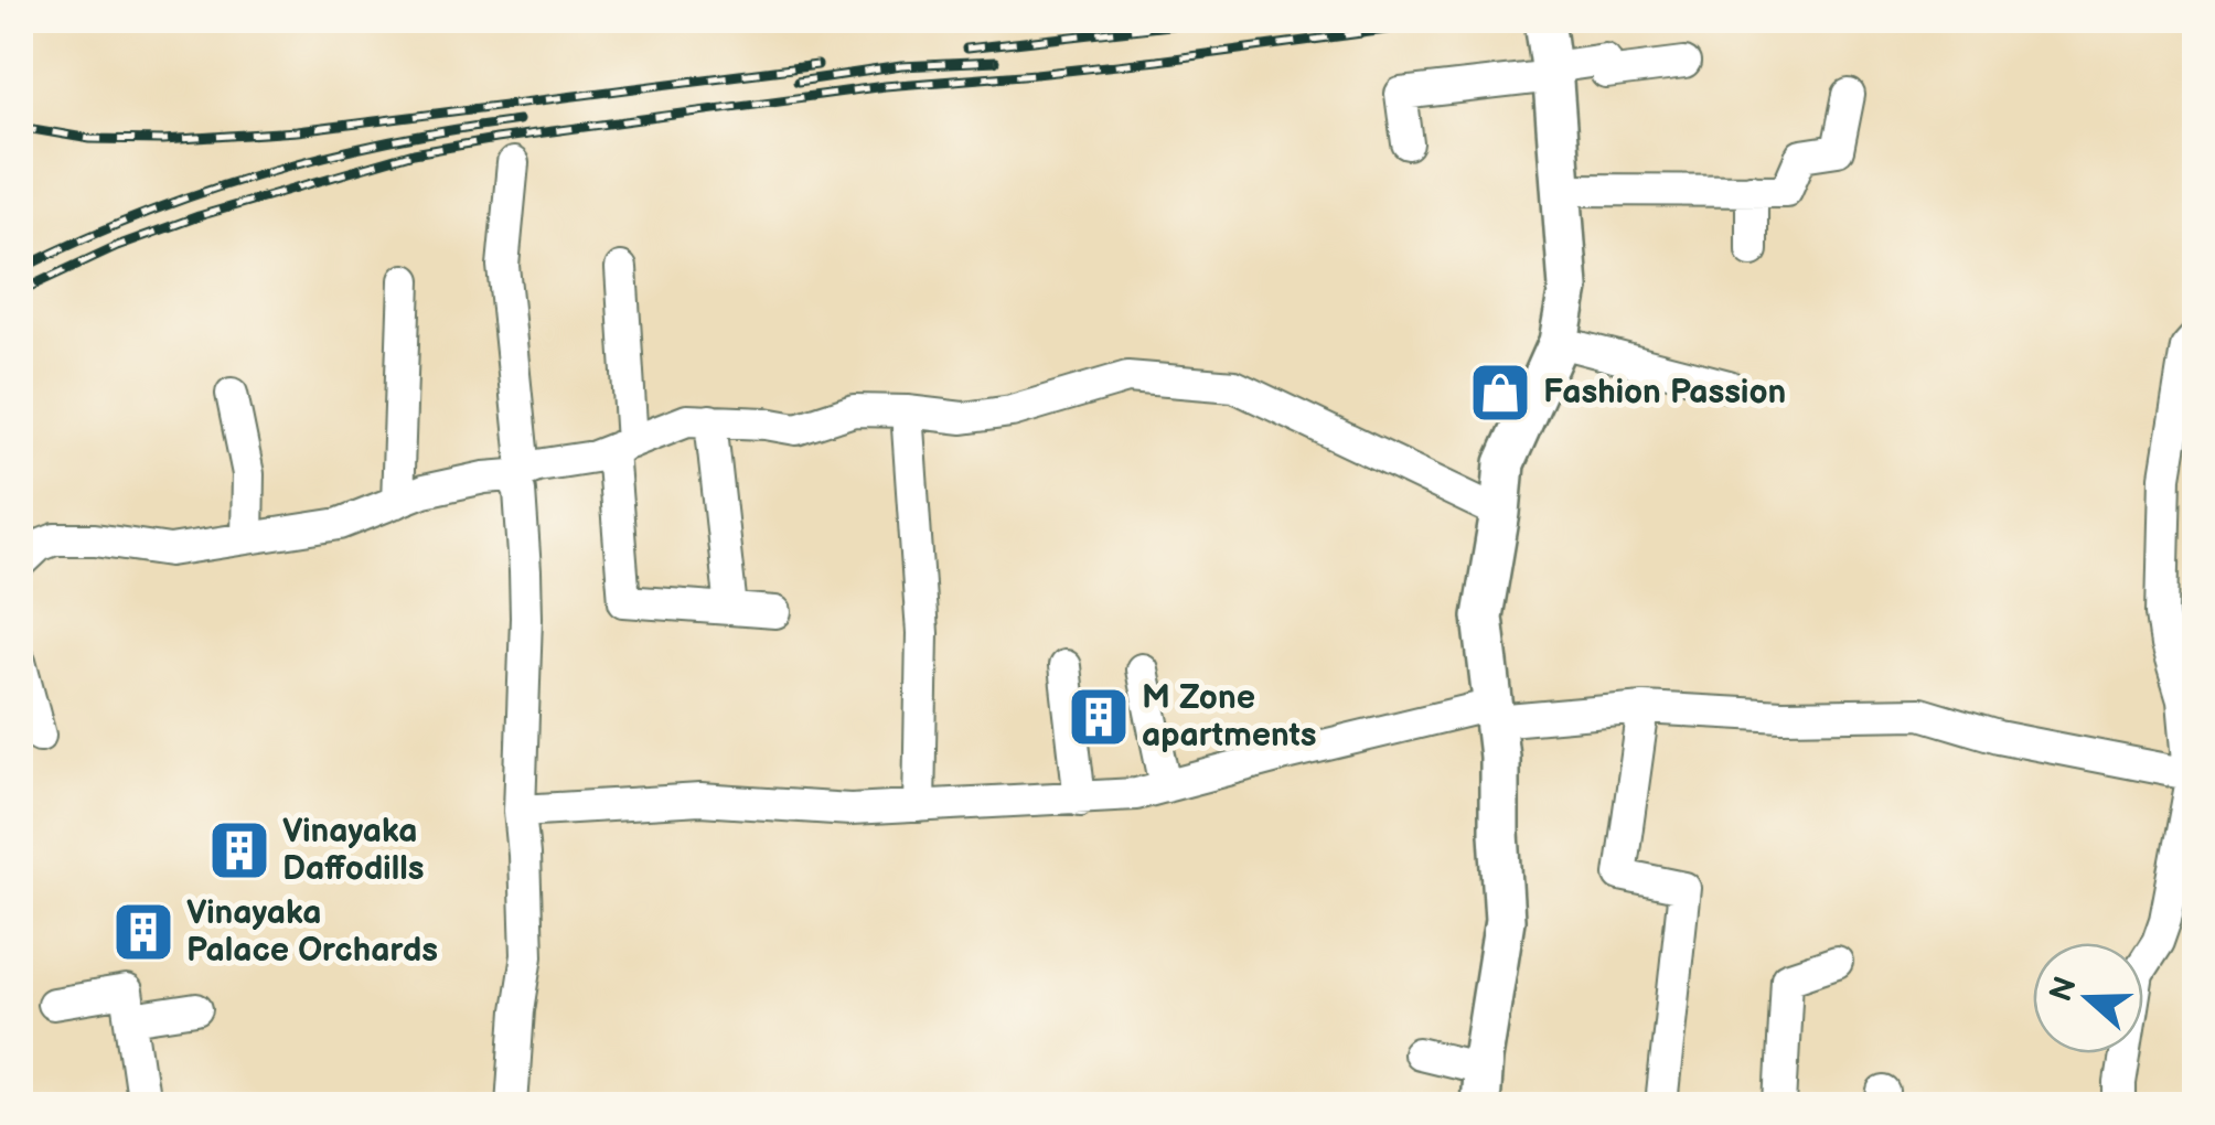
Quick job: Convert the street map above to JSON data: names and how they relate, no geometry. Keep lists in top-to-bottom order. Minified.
{"places":{"shop":["Fashion Passion"],"building":["M Zone apartments","Vinayaka Daffodills","Vinayaka Palace Orchards"]},"north":"left"}
